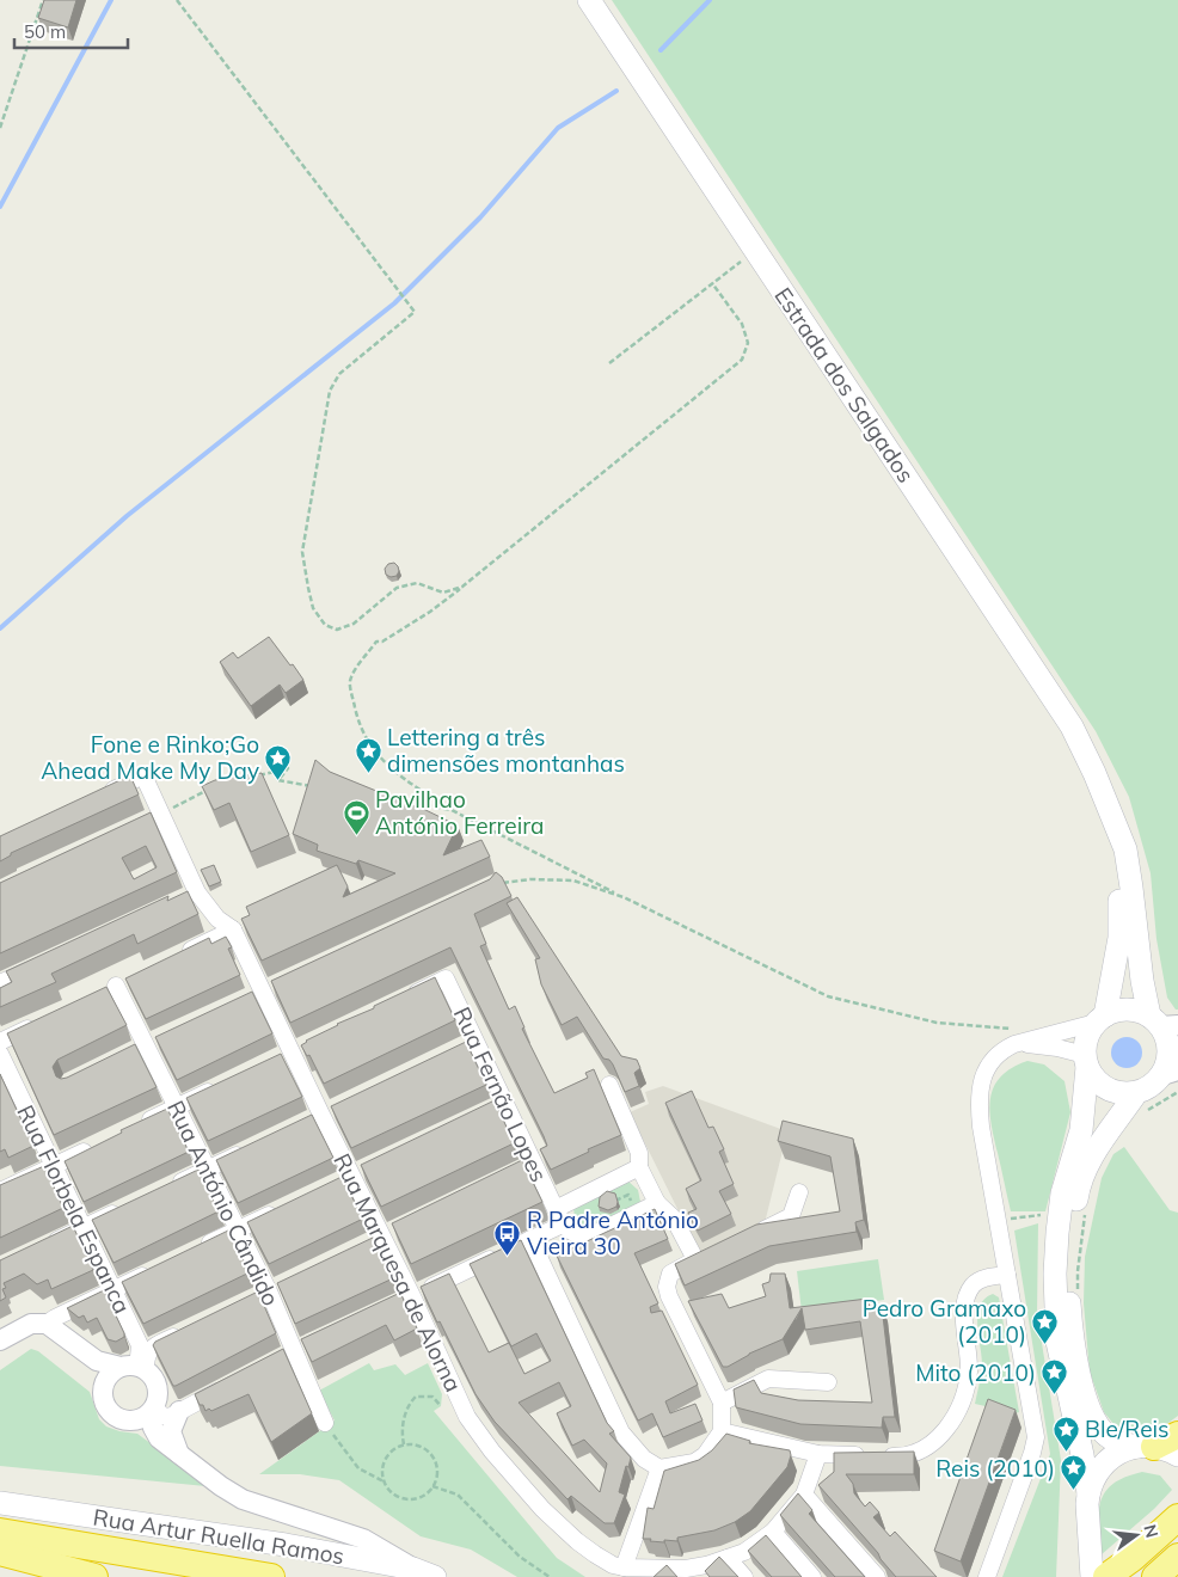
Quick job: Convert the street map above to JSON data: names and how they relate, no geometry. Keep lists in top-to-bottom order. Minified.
{"streets":{"main road":["Estrada dos Salgados","Rua Artur Ruella Ramos"],"street":["Rua Fernão Lopes","Rua António Cândido","Rua Florbela Espanca","Rua Marquesa de Alorna"]},"places":{"place":["Lettering a três dimensões montanhas","Fone e Rinko;Go Ahead Make My Day","Pedro Gramaxo (2010)","Mito (2010)","Ble/Reis","Reis (2010)"],"sports":["Pavilhao António Ferreira"],"bus stop":["R Padre António Vieira 30"]},"scale_bar":"50 m","north":"right"}
